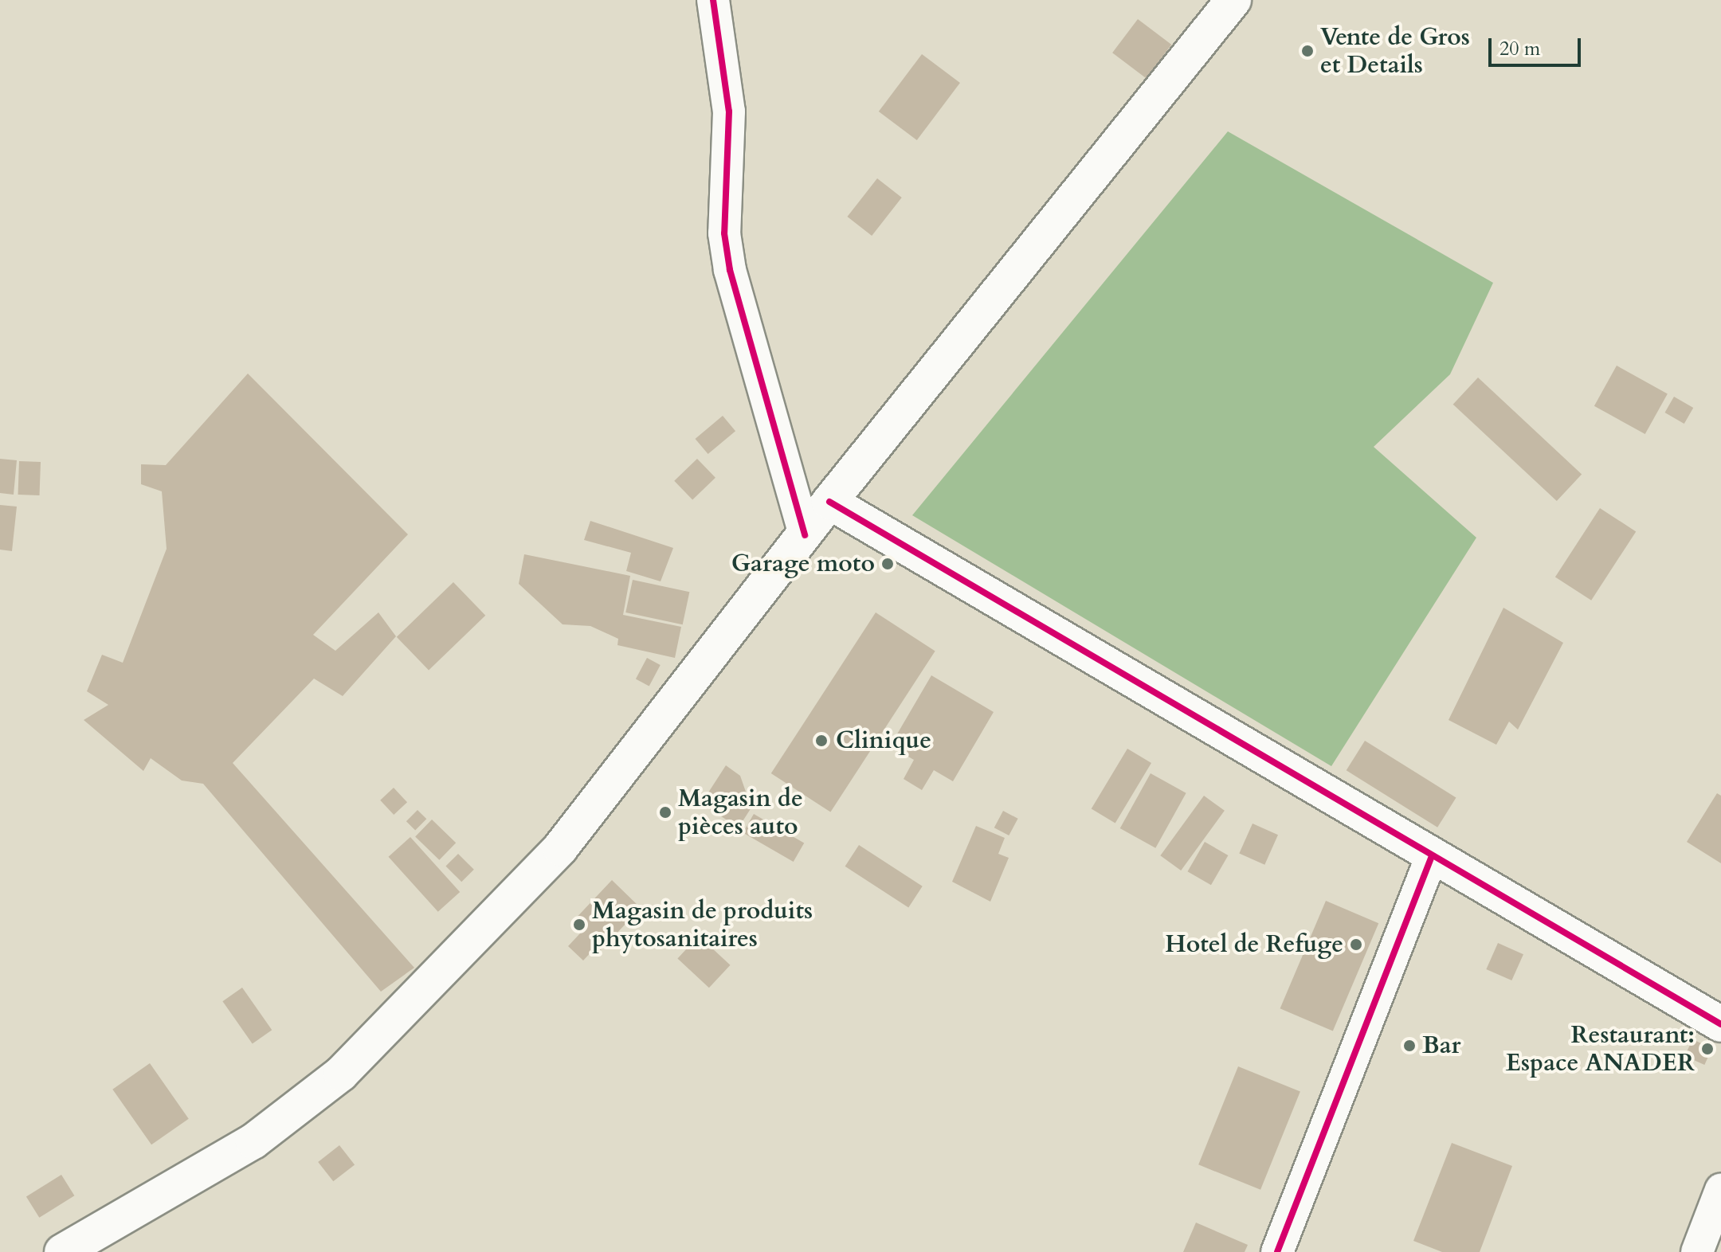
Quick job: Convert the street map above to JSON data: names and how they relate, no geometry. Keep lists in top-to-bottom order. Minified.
{"places":["Vente de Gros et Details","Garage moto","Clinique","Magasin de pièces auto","Magasin de produits phytosanitaires","Hotel de Refuge","Bar","Restaurant: Espace ANADER"],"scale_bar":"20 m"}
